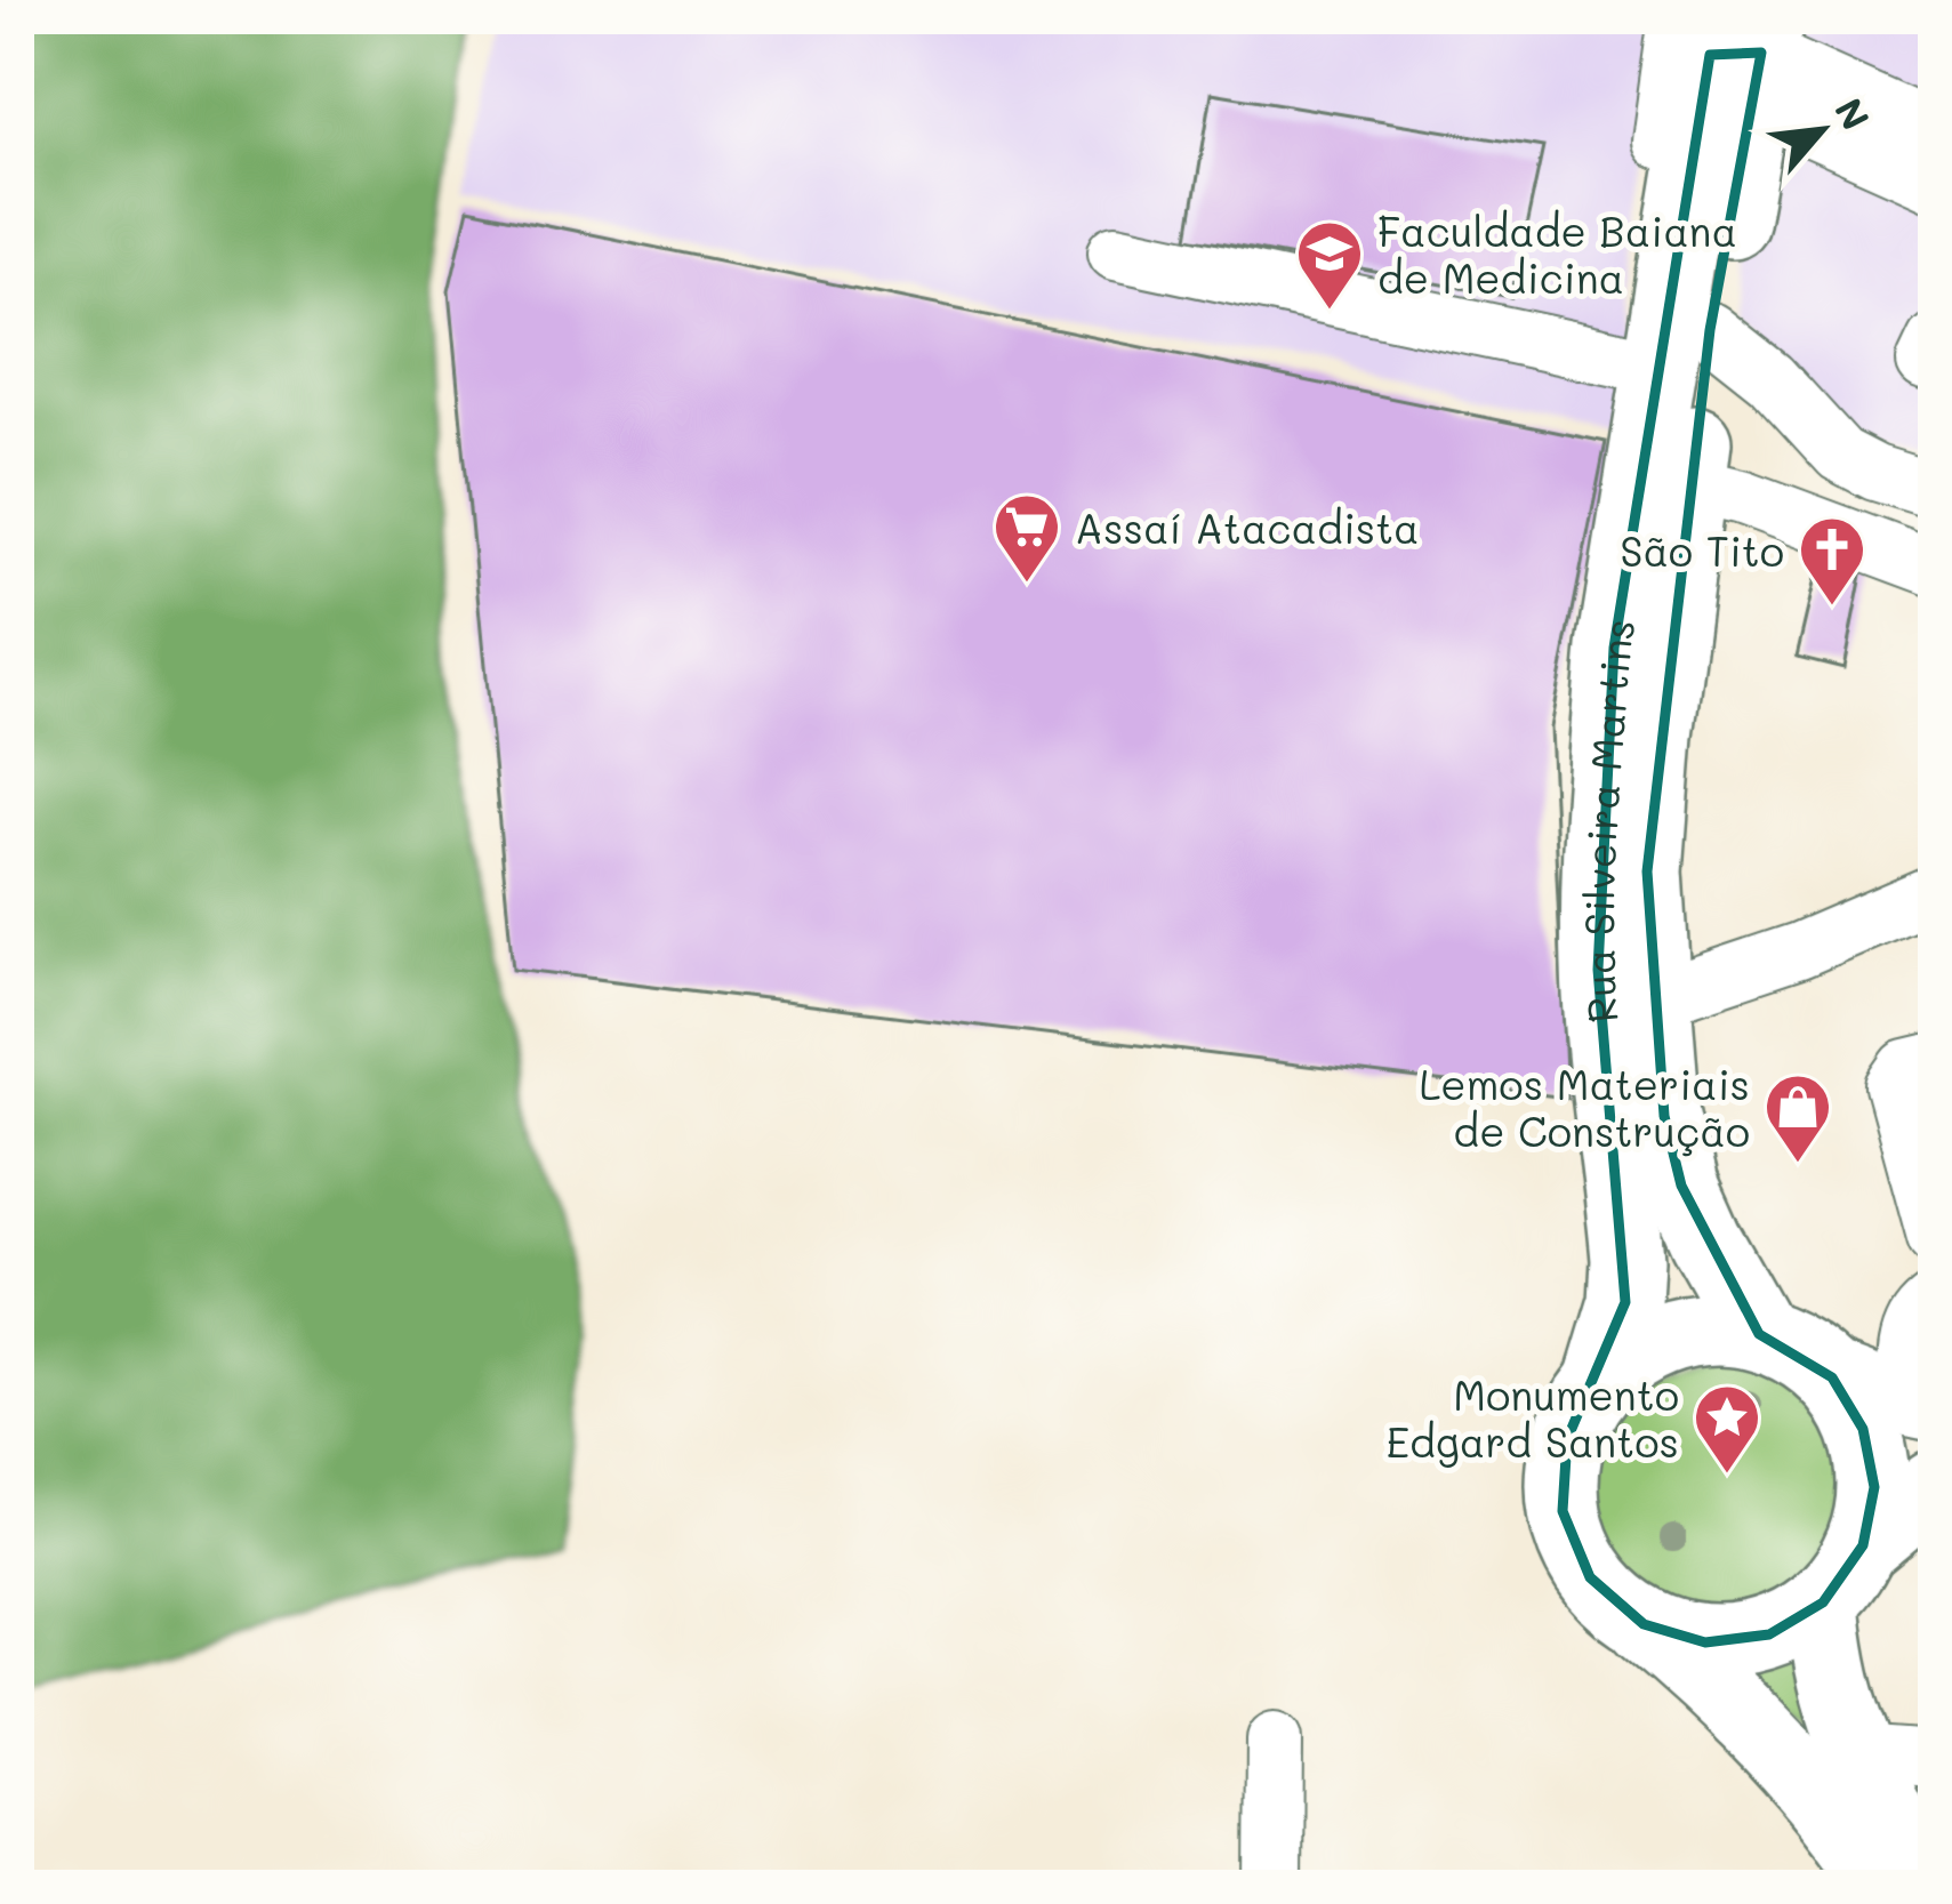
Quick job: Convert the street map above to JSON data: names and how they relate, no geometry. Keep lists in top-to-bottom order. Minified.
{"streets":{"main road":["Rua Silveira Martins"]},"places":{"school or university":["Faculdade Baiana de Medicina"],"supermarket":["Assaí Atacadista"],"church":["São Tito"],"shop":["Lemos Materiais de Construção"],"place":["Monumento Edgard Santos"]},"north":"top right"}
